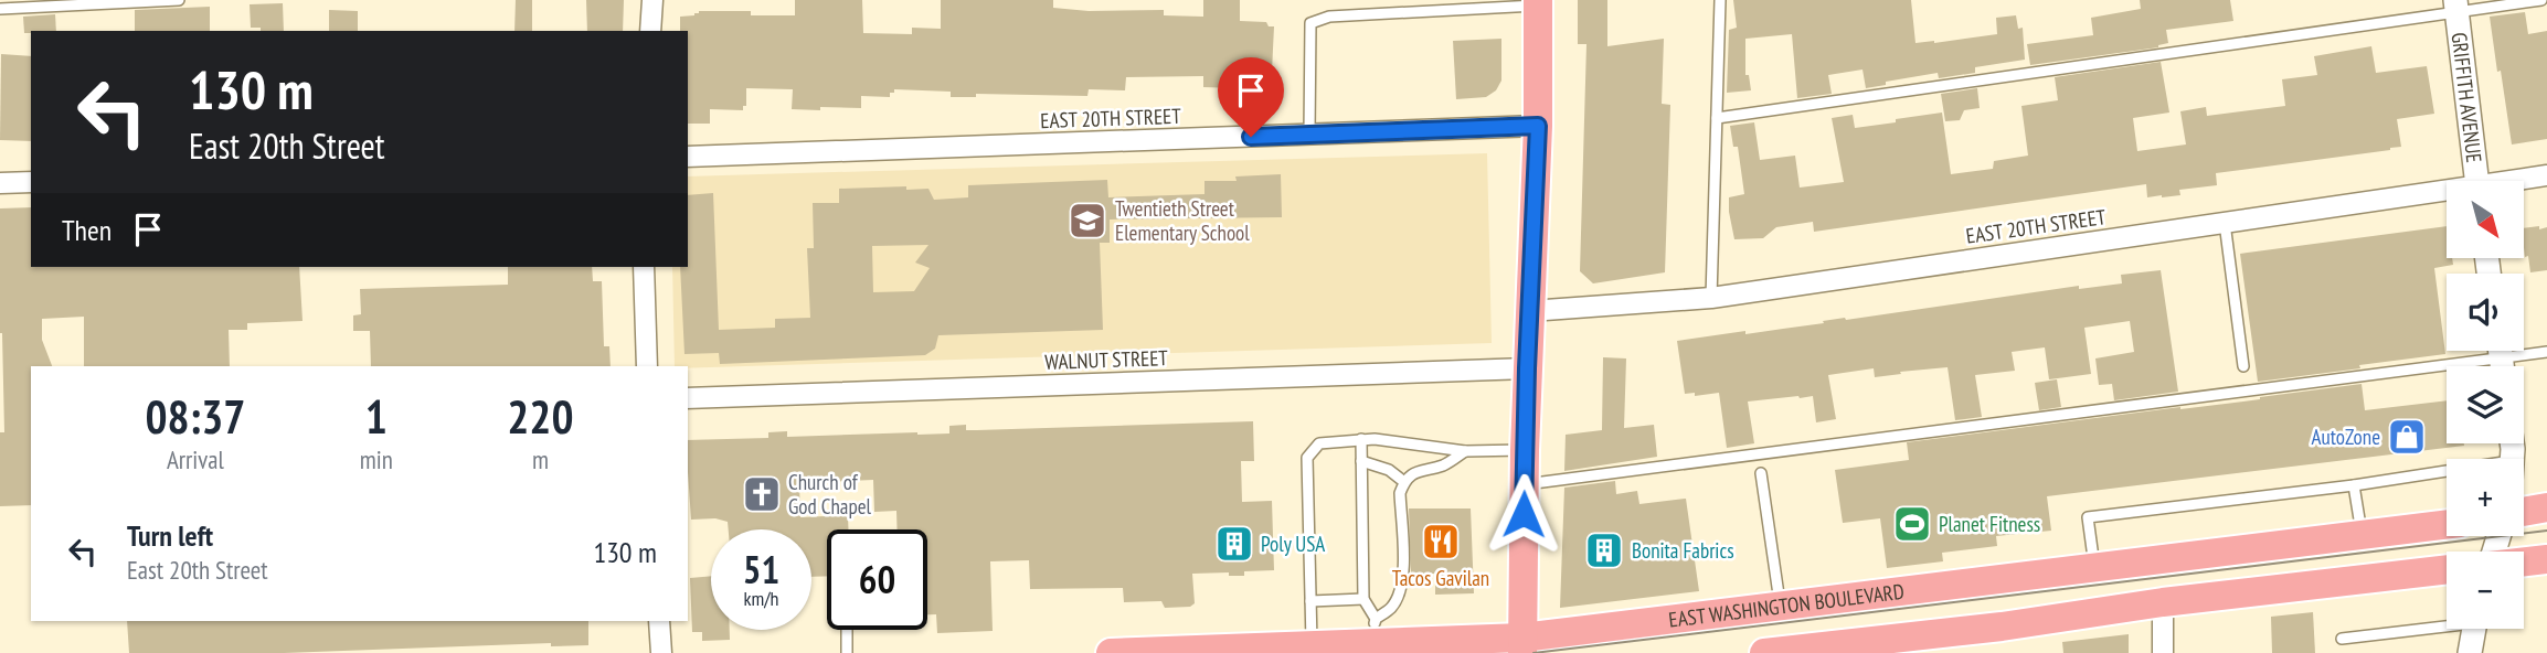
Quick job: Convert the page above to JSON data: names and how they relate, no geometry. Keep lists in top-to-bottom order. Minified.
{"streets":{"main road":["EAST WASHINGTON BOULEVARD"],"street":["GRIFFITH AVENUE","EAST 20TH STREET","WALNUT STREET"]},"places":{"school or university":["Twentieth Street Elementary School"],"shop":["AutoZone"],"church":["Church of God Chapel"],"sports":["Planet Fitness"],"restaurant":["Tacos Gavilan"],"building":["Poly USA","Bonita Fabrics"]},"north":"bottom right","page":{"turn":["130 m","East 20th Street"],"map_buttons":["+","−"],"then":"Then","eta":["08:37","Arrival","1","min","220","m"],"list":[{"name":"Turn left","note":"East 20th Street","value":"130 m"}],"speed":"51 km/h","limit":"60"}}
